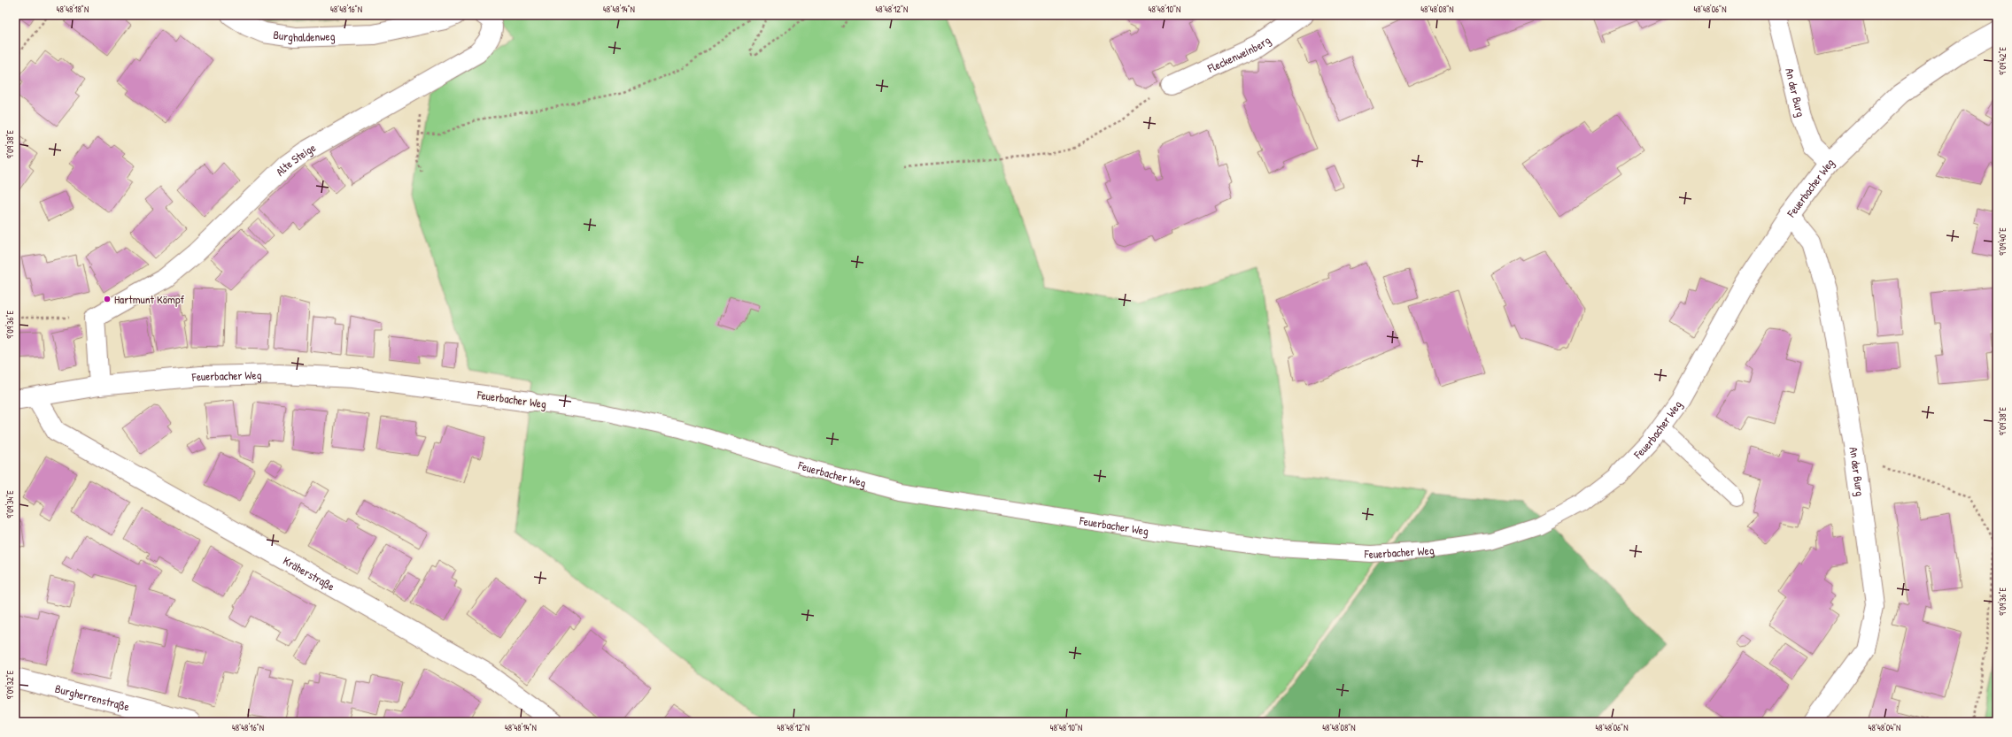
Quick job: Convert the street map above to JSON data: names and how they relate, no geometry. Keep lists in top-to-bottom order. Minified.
{"streets":{"street":["Burghaldenweg","Fleckenweinberg","An der Burg","Alte Steige","Feuerbacher Weg","Kräherstraße","Burgherrenstraße"]},"crossings":[["An der Burg","Feuerbacher Weg"],["Feuerbacher Weg","Kräherstraße"]],"places":["Hartmunt Kömpf"],"coordinates":["48°48'18\"N","48°48'16\"N","48°48'14\"N","48°48'12\"N","48°48'10\"N","48°48'08\"N","48°48'06\"N","9°09'42\"E","9°09'38\"E","9°09'40\"E","9°09'36\"E","9°09'34\"E","9°09'32\"E","48°48'04\"N"]}
